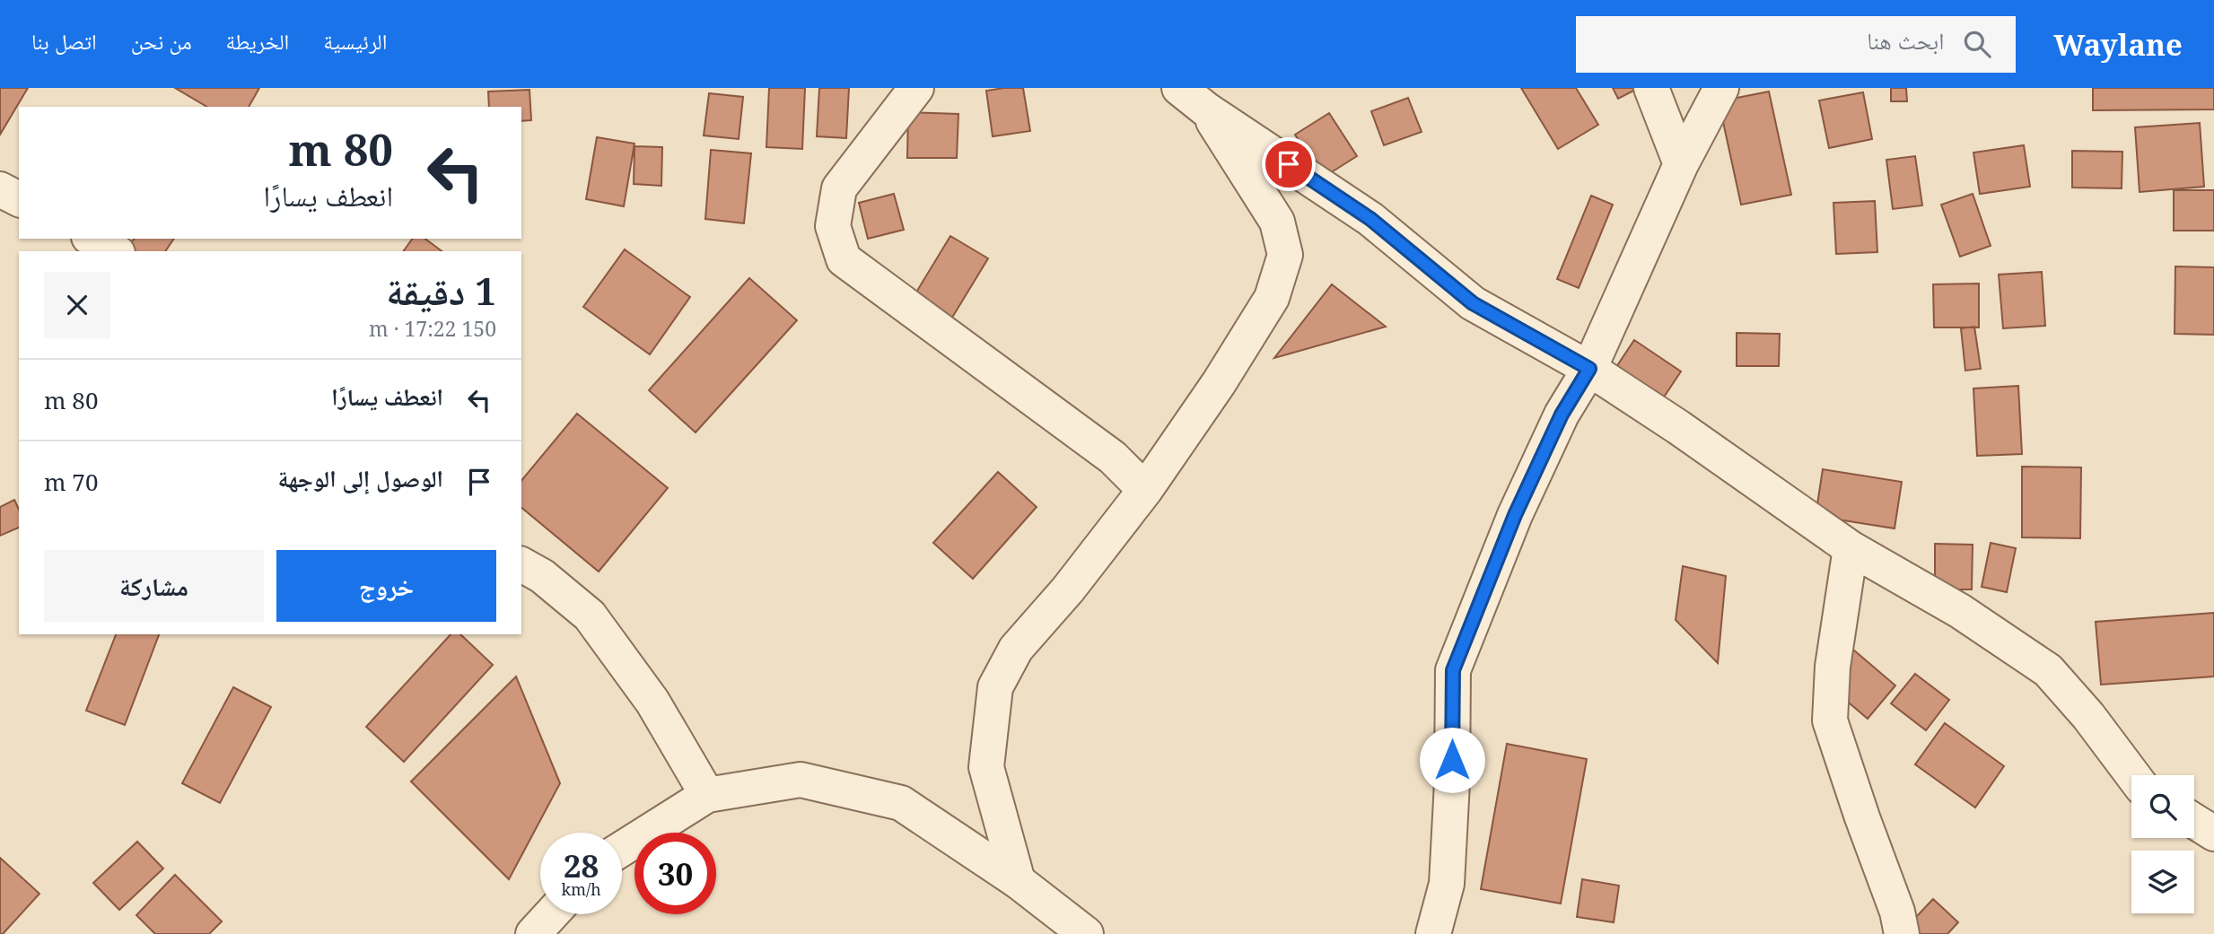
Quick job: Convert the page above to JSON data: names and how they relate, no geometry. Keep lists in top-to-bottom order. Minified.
{"page":{"header":"Waylane","search":"ابحث هنا","nav":["الرئيسية","الخريطة","من نحن","اتصل بنا"],"turn":["80 m","انعطف يسارًا"],"heading":["1 دقيقة","150 m · 17:22"],"list":[{"name":"انعطف يسارًا","value":"80 m"},{"name":"الوصول إلى الوجهة","value":"70 m"}],"buttons":["خروج","مشاركة"],"speed":"28 km/h","limit":"30"}}
